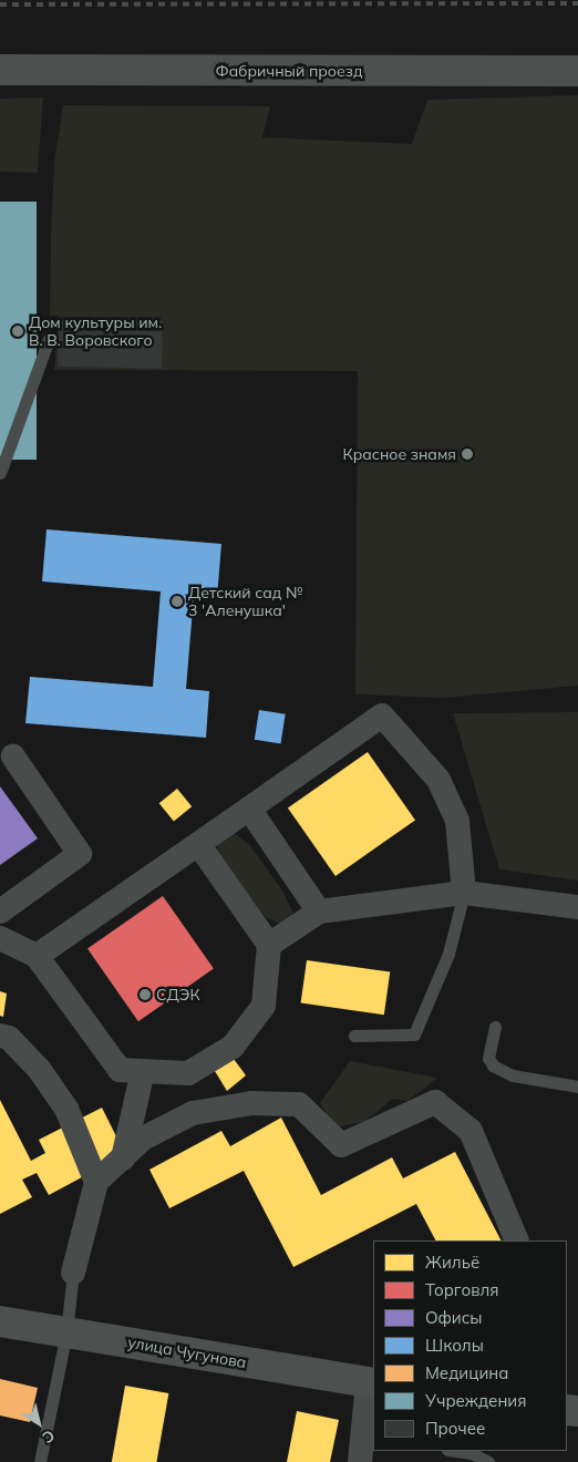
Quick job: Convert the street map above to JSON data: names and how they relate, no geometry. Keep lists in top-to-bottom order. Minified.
{"streets":{"main road":["Фабричный проезд","улица Чугунова"]},"places":["Дом культуры им. В. В. Воровского","Красное знамя","Детский сад № 3 'Аленушка'","СДЭК"],"legend":["Жильё","Торговля","Офисы","Школы","Медицина","Учреждения","Прочее"],"north":"bottom right"}
